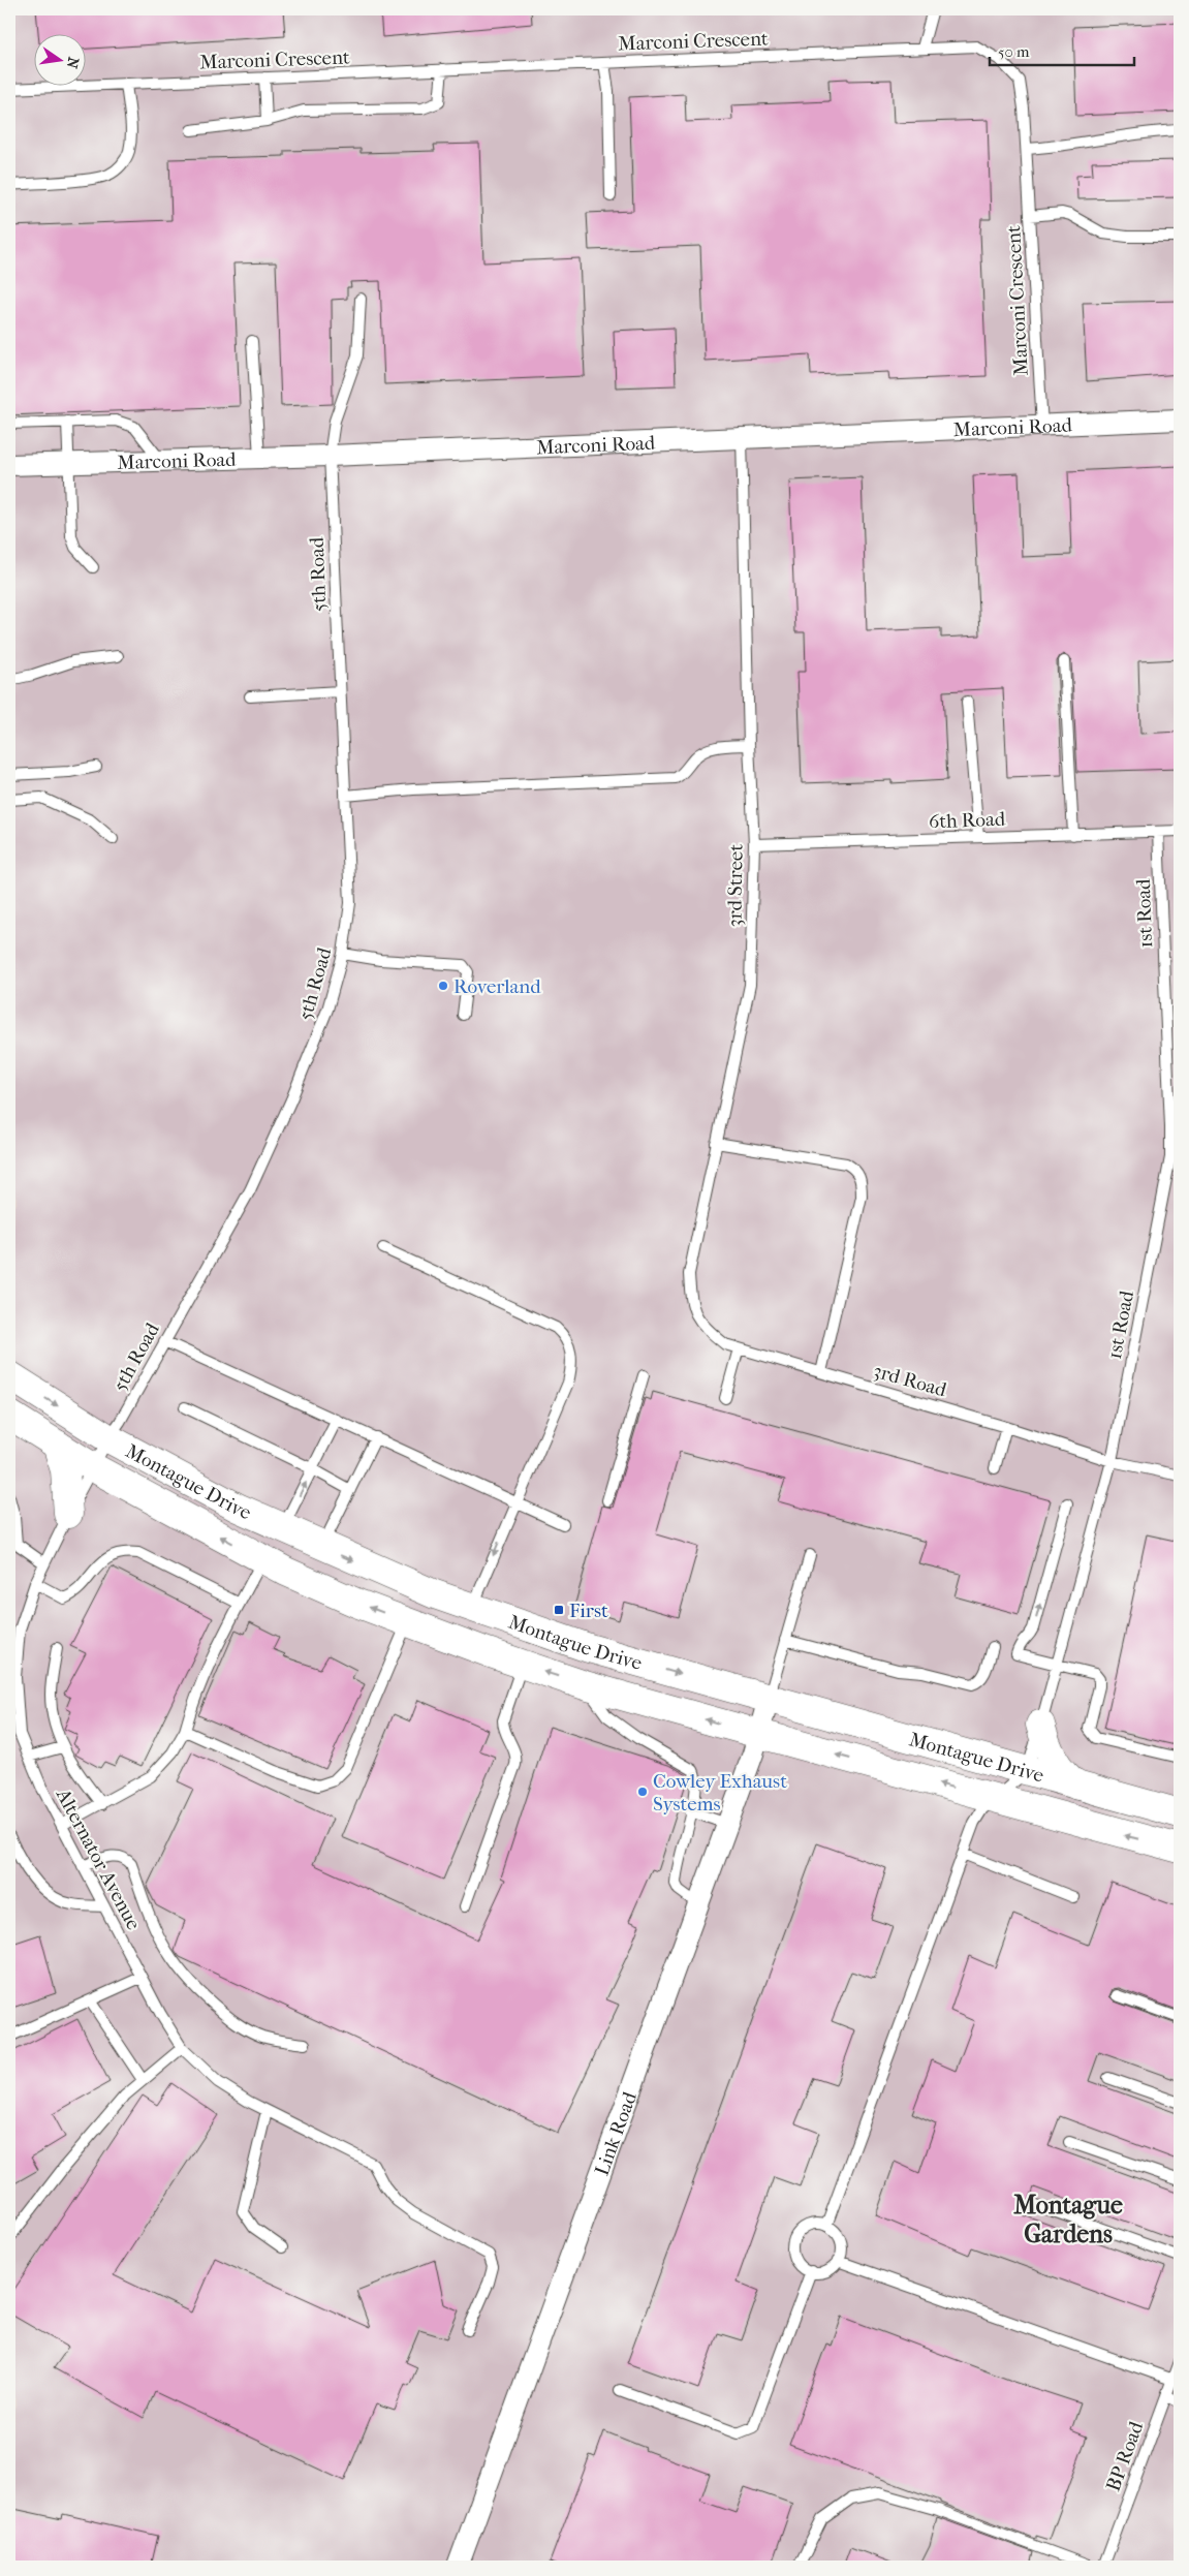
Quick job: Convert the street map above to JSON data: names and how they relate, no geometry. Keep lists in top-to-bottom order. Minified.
{"streets":{"main road":["Montague Drive"],"street":["Marconi Road","Link Road"],"lane":["Marconi Crescent","5th Road","6th Road","3rd Street","1st Road","3rd Road","Alternator Avenue","BP Road"]},"crossings":[["Marconi Crescent","Marconi Road"],["Marconi Road","5th Road"],["Marconi Road","3rd Street"],["5th Road","Montague Drive"],["5th Road","Alternator Avenue"],["6th Road","3rd Street"],["6th Road","1st Road"],["3rd Street","3rd Road"],["1st Road","3rd Road"],["1st Road","Montague Drive"],["Montague Drive","Alternator Avenue"],["Montague Drive","Link Road"]],"districts":["Montague Gardens"],"places":{"other":["Roverland","Cowley Exhaust Systems"],"transit":["First"]},"scale_bar":"50 m","north":"right"}
